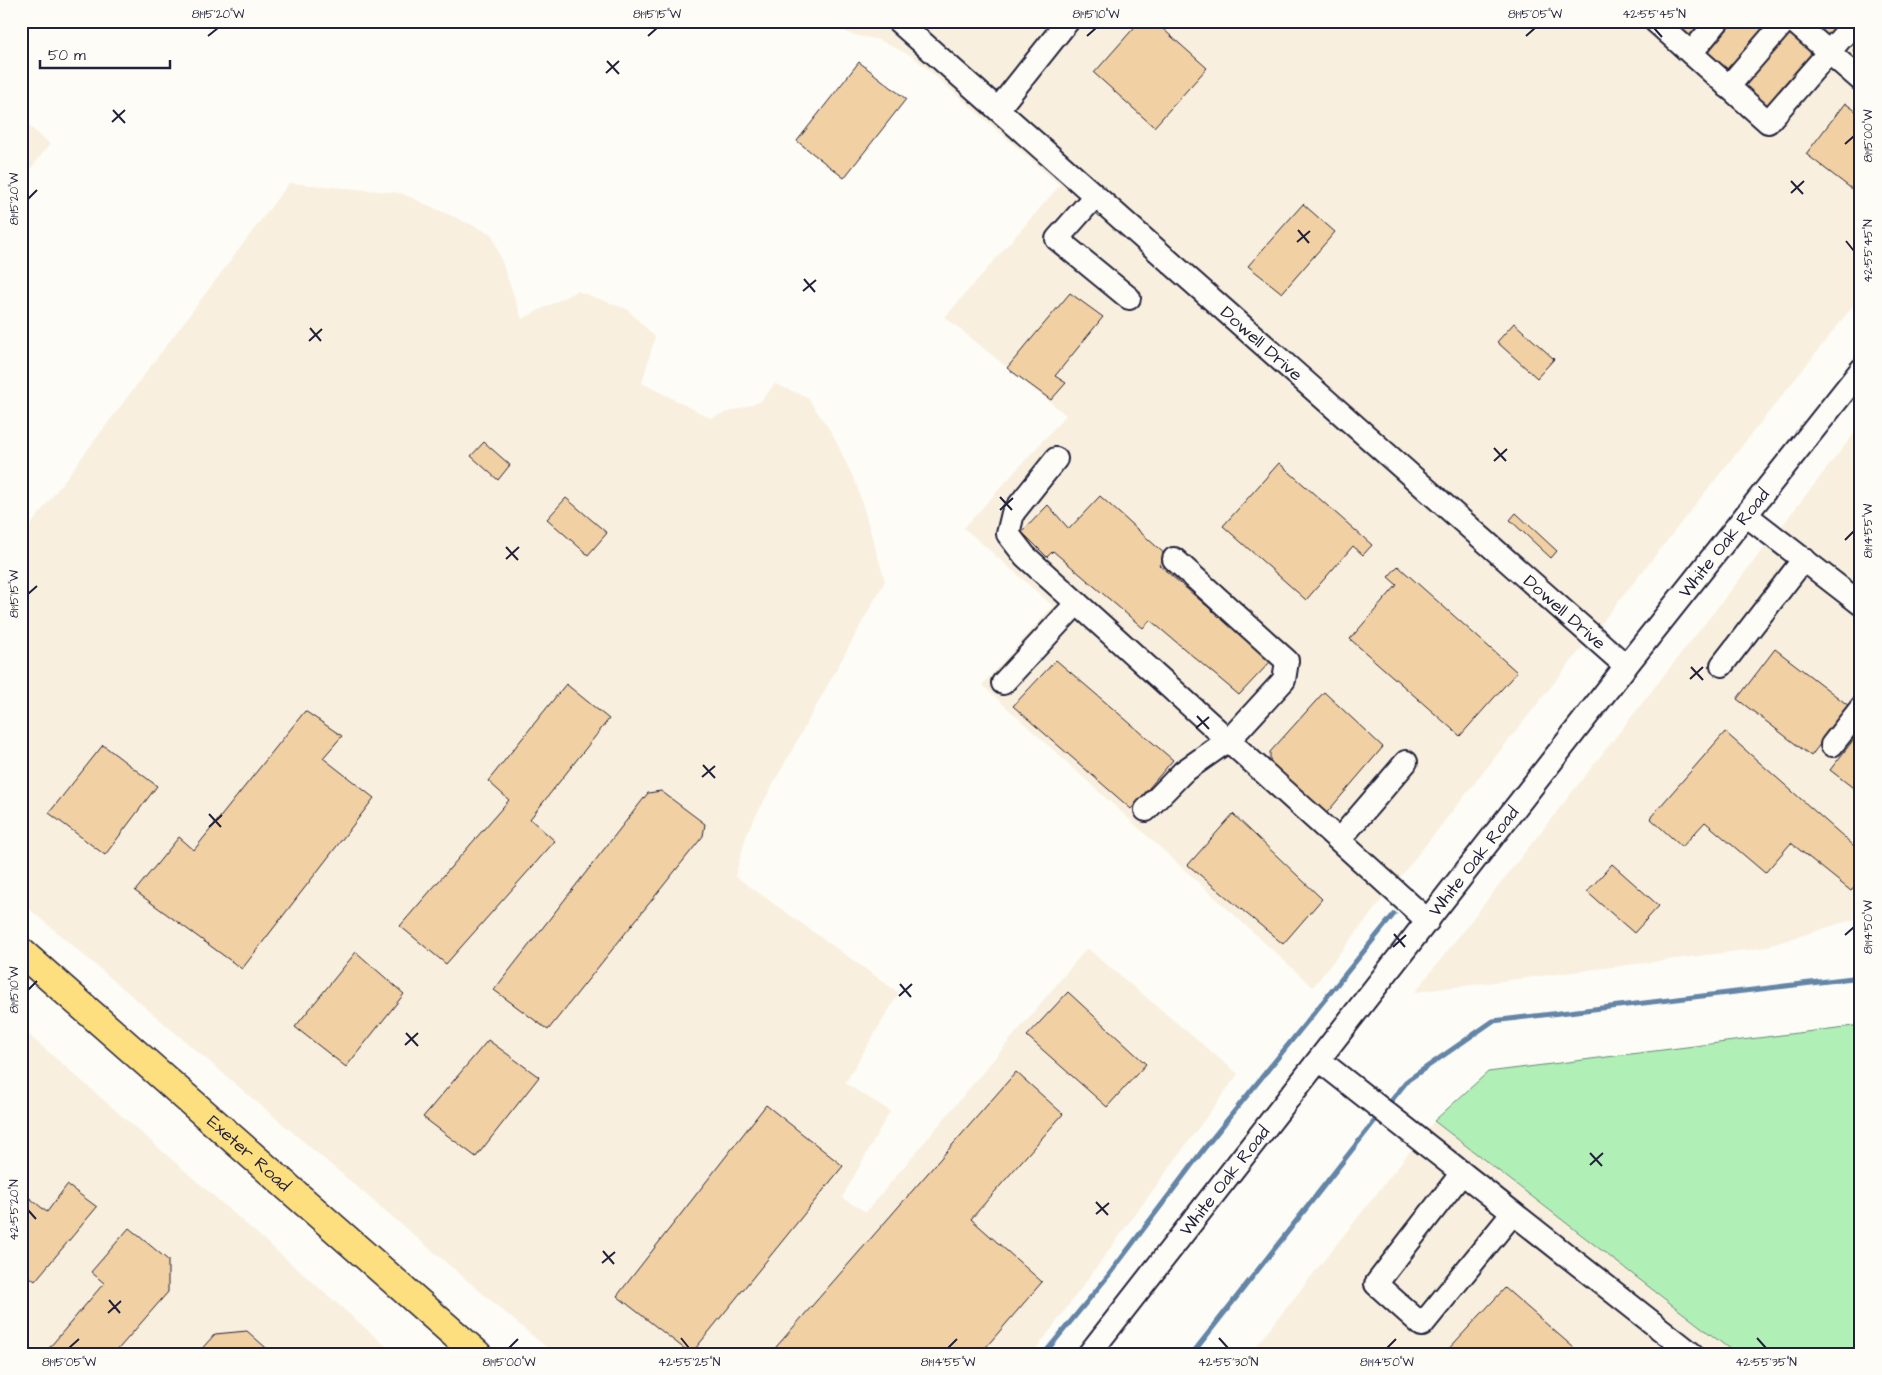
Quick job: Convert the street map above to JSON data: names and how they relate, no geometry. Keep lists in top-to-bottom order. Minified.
{"streets":{"main road":["Exeter Road"],"street":["Dowell Drive","White Oak Road"]},"crossings":[["Dowell Drive","White Oak Road"]],"scale_bar":"50 m","coordinates":["81°15'20\"W","81°15'15\"W","81°15'10\"W","81°15'05\"W","42°55'45\"N","81°15'00\"W","81°14'55\"W","81°14'50\"W","42°55'20\"N","42°55'25\"N","42°55'30\"N","42°55'35\"N"]}
